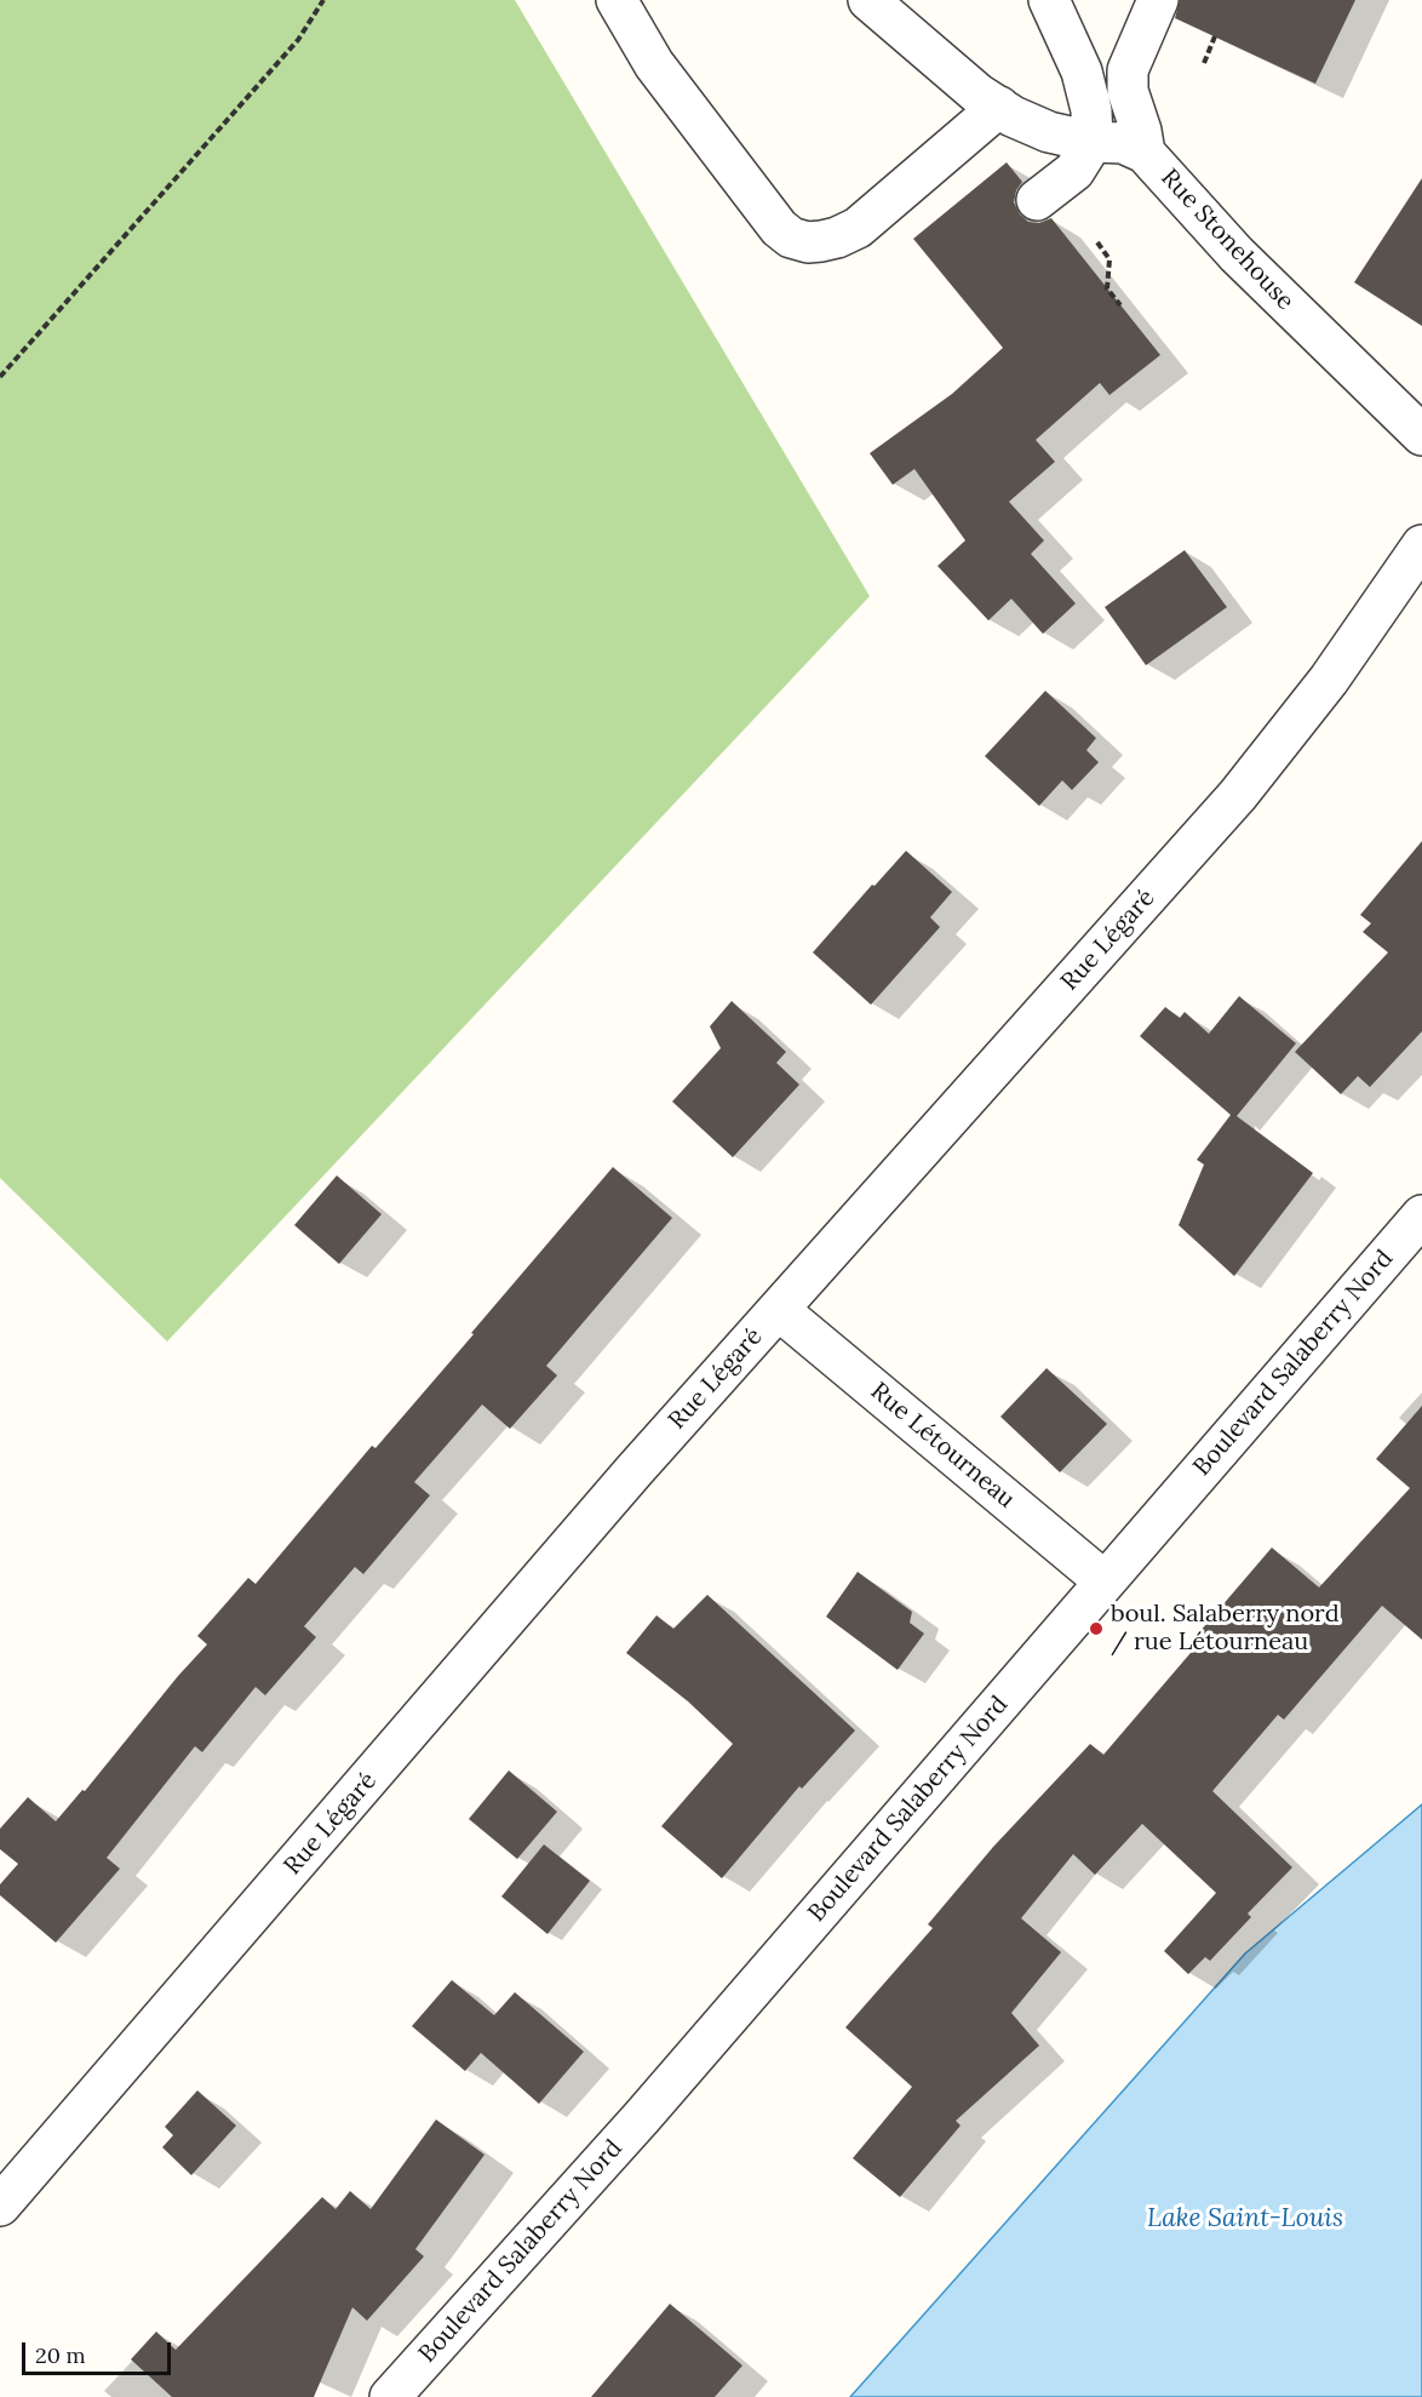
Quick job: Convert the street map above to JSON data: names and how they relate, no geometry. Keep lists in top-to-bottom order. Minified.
{"streets":{"street":["Rue Stonehouse","Rue Légaré","Boulevard Salaberry Nord","Rue Létourneau"]},"crossings":[["Rue Légaré","Rue Létourneau"],["Boulevard Salaberry Nord","Rue Létourneau"]],"water":["Lake Saint-Louis"],"places":["boul. Salaberry nord / rue Létourneau"],"scale_bar":"20 m"}
